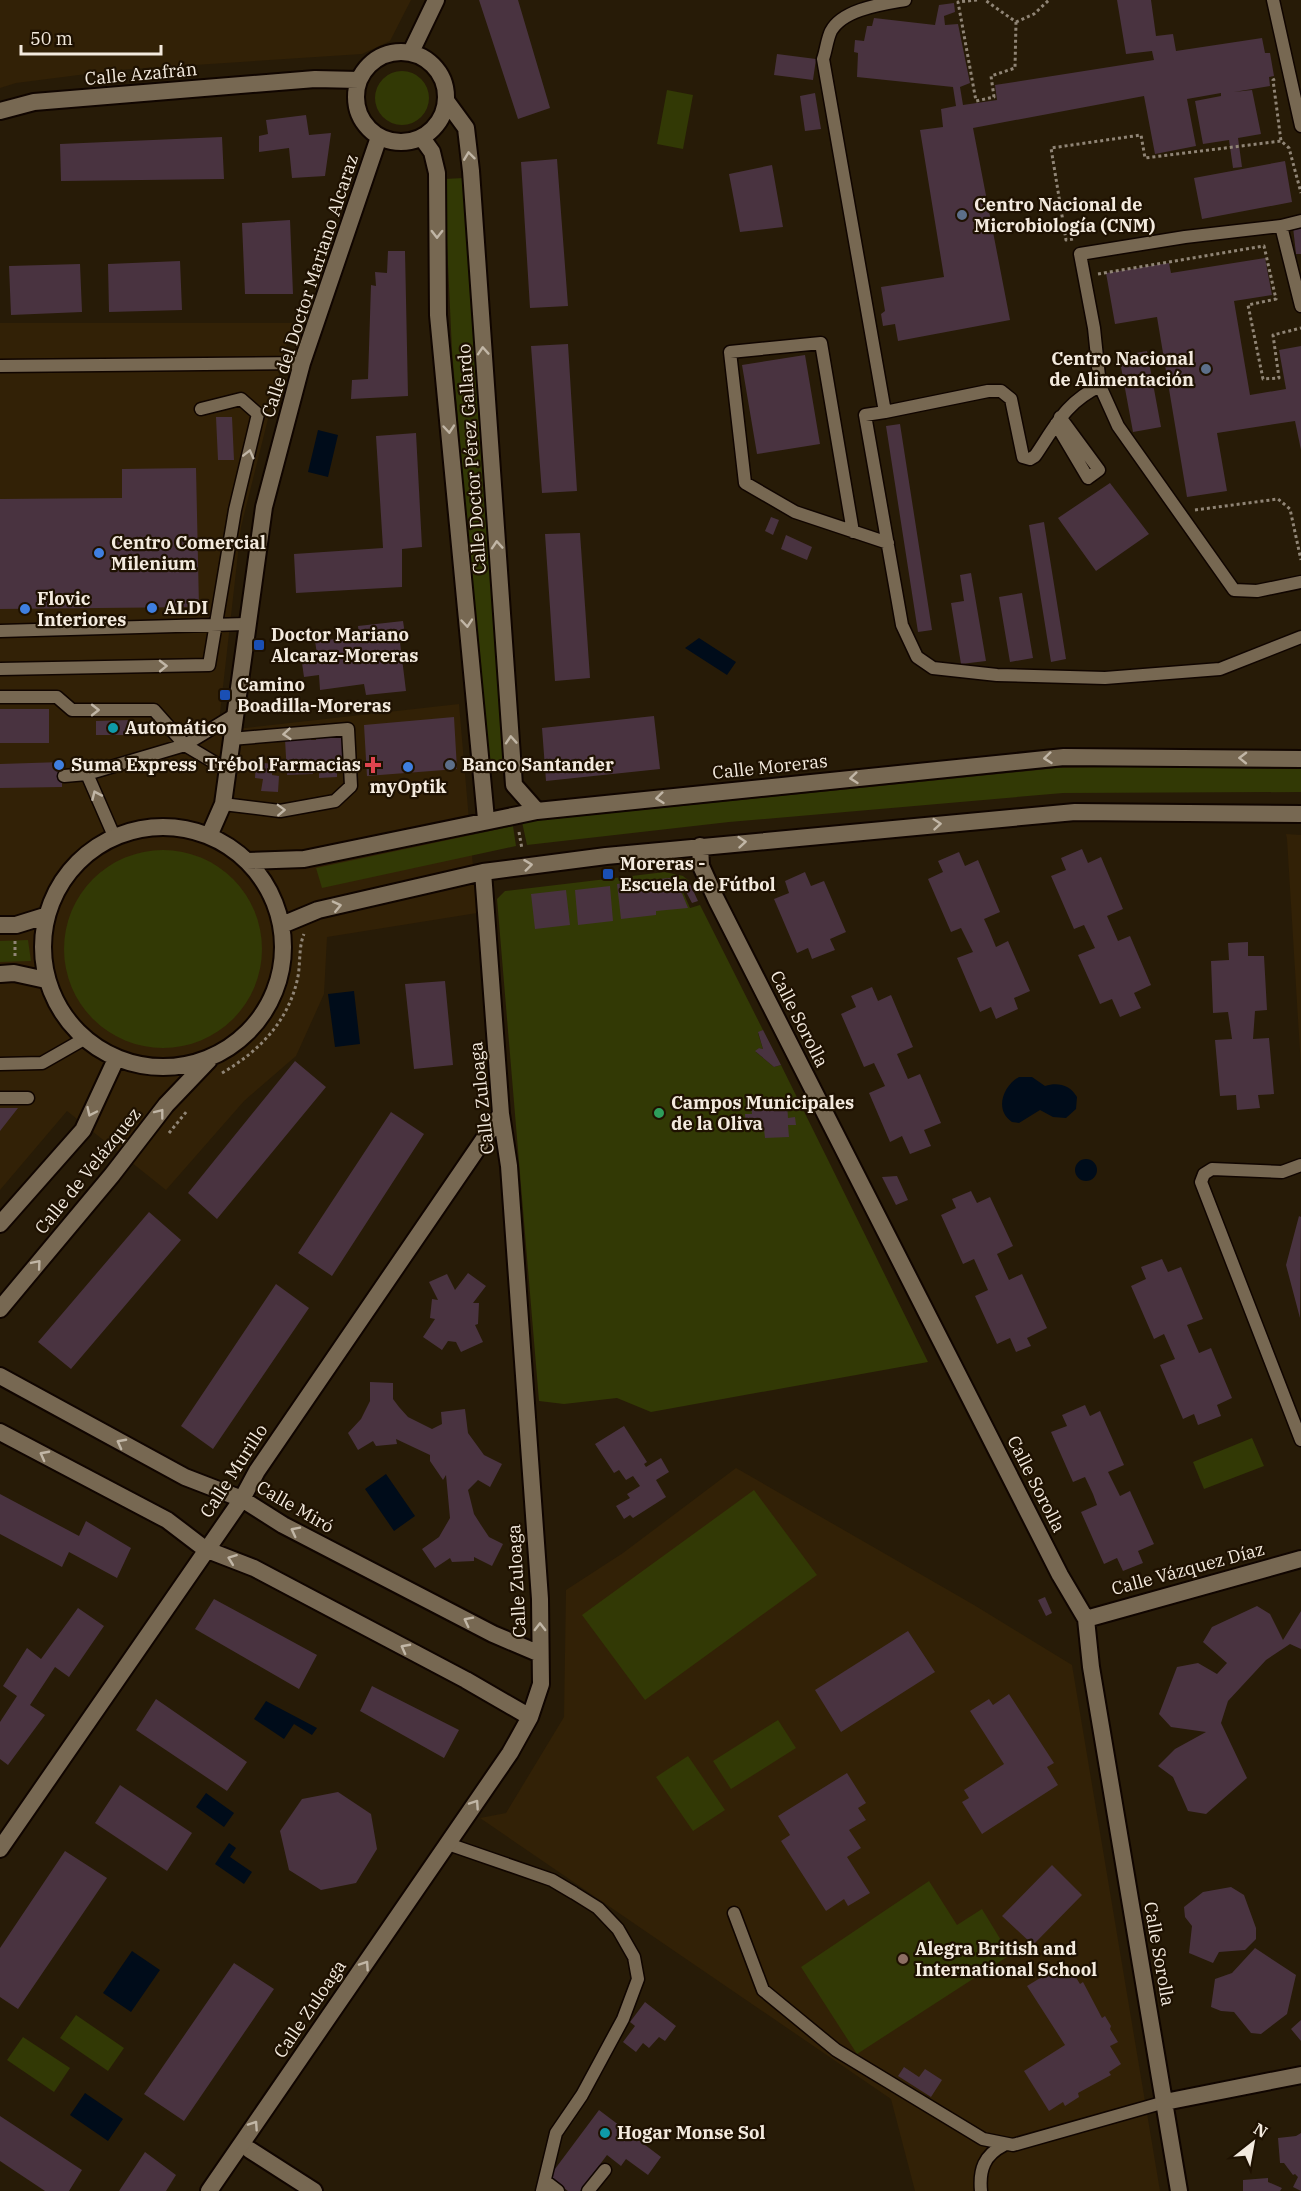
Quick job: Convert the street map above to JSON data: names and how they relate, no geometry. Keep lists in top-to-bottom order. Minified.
{"streets":{"street":["Calle Azafrán","Calle del Doctor Mariano Alcaraz","Calle Doctor Pérez Gallardo","Calle Moreras","Calle Sorolla","Calle Zuloaga","Calle de Velázquez","Calle Murillo","Calle Miró","Calle Vázquez Díaz"]},"crossings":[["Calle Azafrán","Calle del Doctor Mariano Alcaraz"],["Calle Azafrán","Calle Doctor Pérez Gallardo"],["Calle del Doctor Mariano Alcaraz","Calle Doctor Pérez Gallardo"],["Calle Doctor Pérez Gallardo","Calle Moreras"],["Calle Sorolla","Calle Vázquez Díaz"],["Calle Zuloaga","Calle Murillo"],["Calle Zuloaga","Calle Miró"],["Calle Murillo","Calle Miró"]],"one_way":["Calle Zuloaga"],"places":{"other":["Centro Nacional de Microbiología (CNM)","Centro Nacional de Alimentación","Centro Comercial Milenium","ALDI","Flovic Interiores","Automático","Suma Express","Banco Santander","myOptik","Campos Municipales de la Oliva","Alegra British and International School","Hogar Monse Sol"],"transit":["Doctor Mariano Alcaraz-Moreras","Camino Boadilla-Moreras","Moreras - Escuela de Fútbol"],"health":["Trébol Farmacias"]},"scale_bar":"50 m","north":"top right"}
